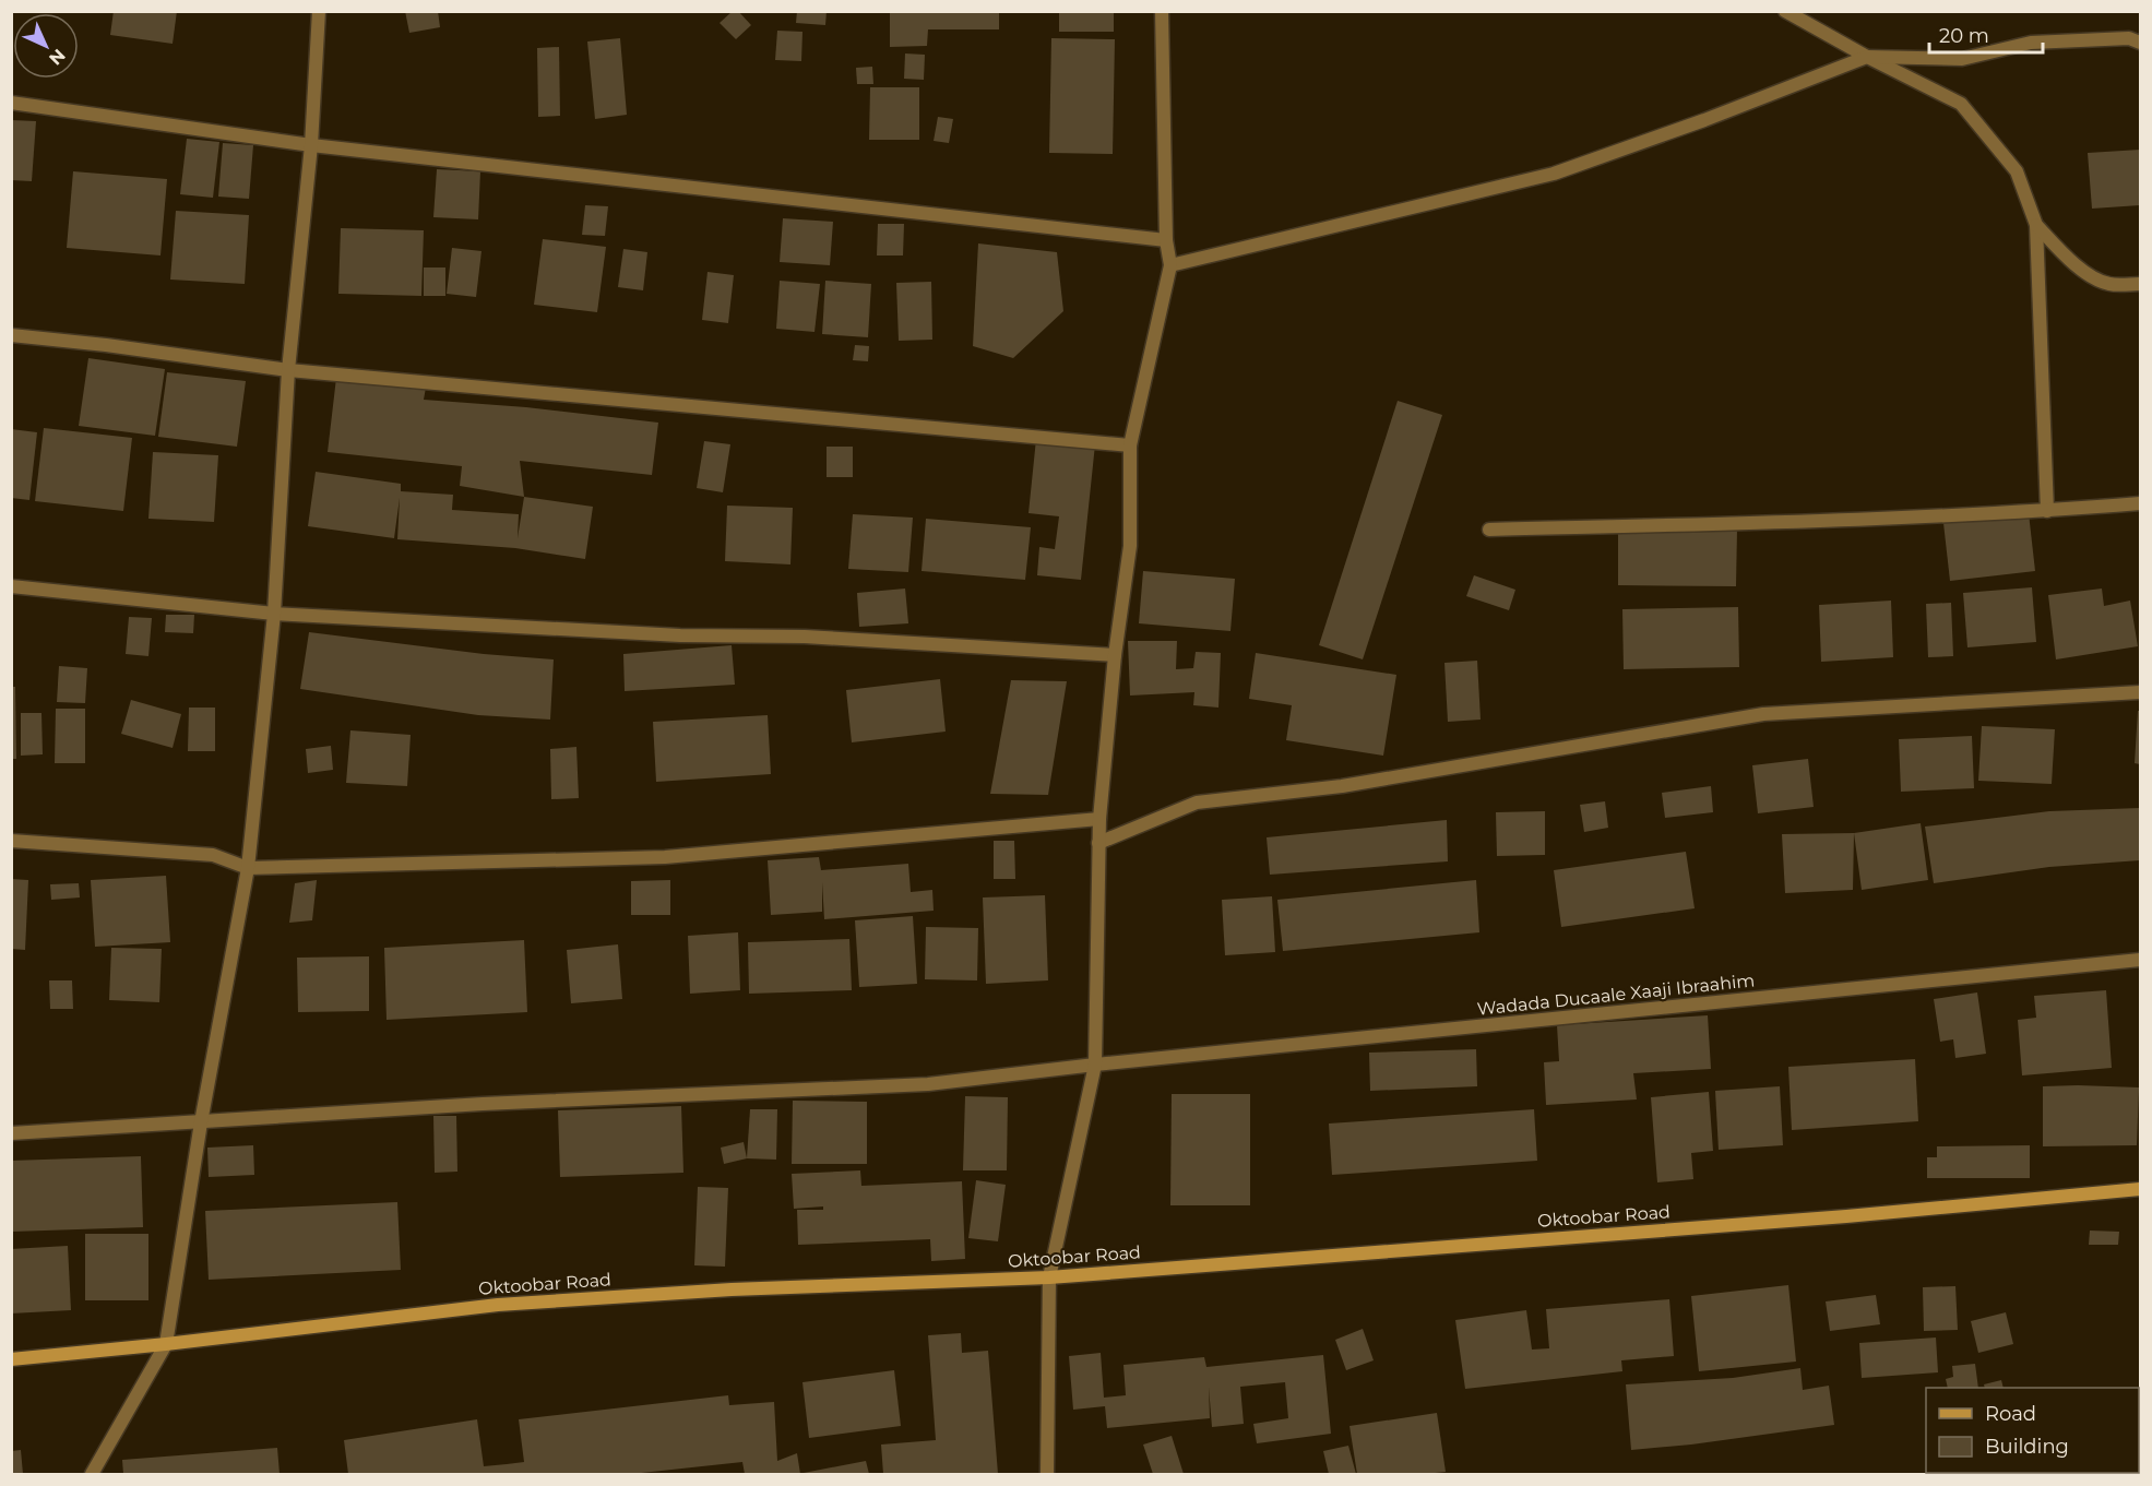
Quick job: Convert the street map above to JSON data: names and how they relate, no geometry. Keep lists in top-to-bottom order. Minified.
{"streets":{"street":["Wadada Ducaale Xaaji Ibraahim","Oktoobar Road"]},"legend":["Road","Building"],"scale_bar":"20 m","north":"bottom right"}
